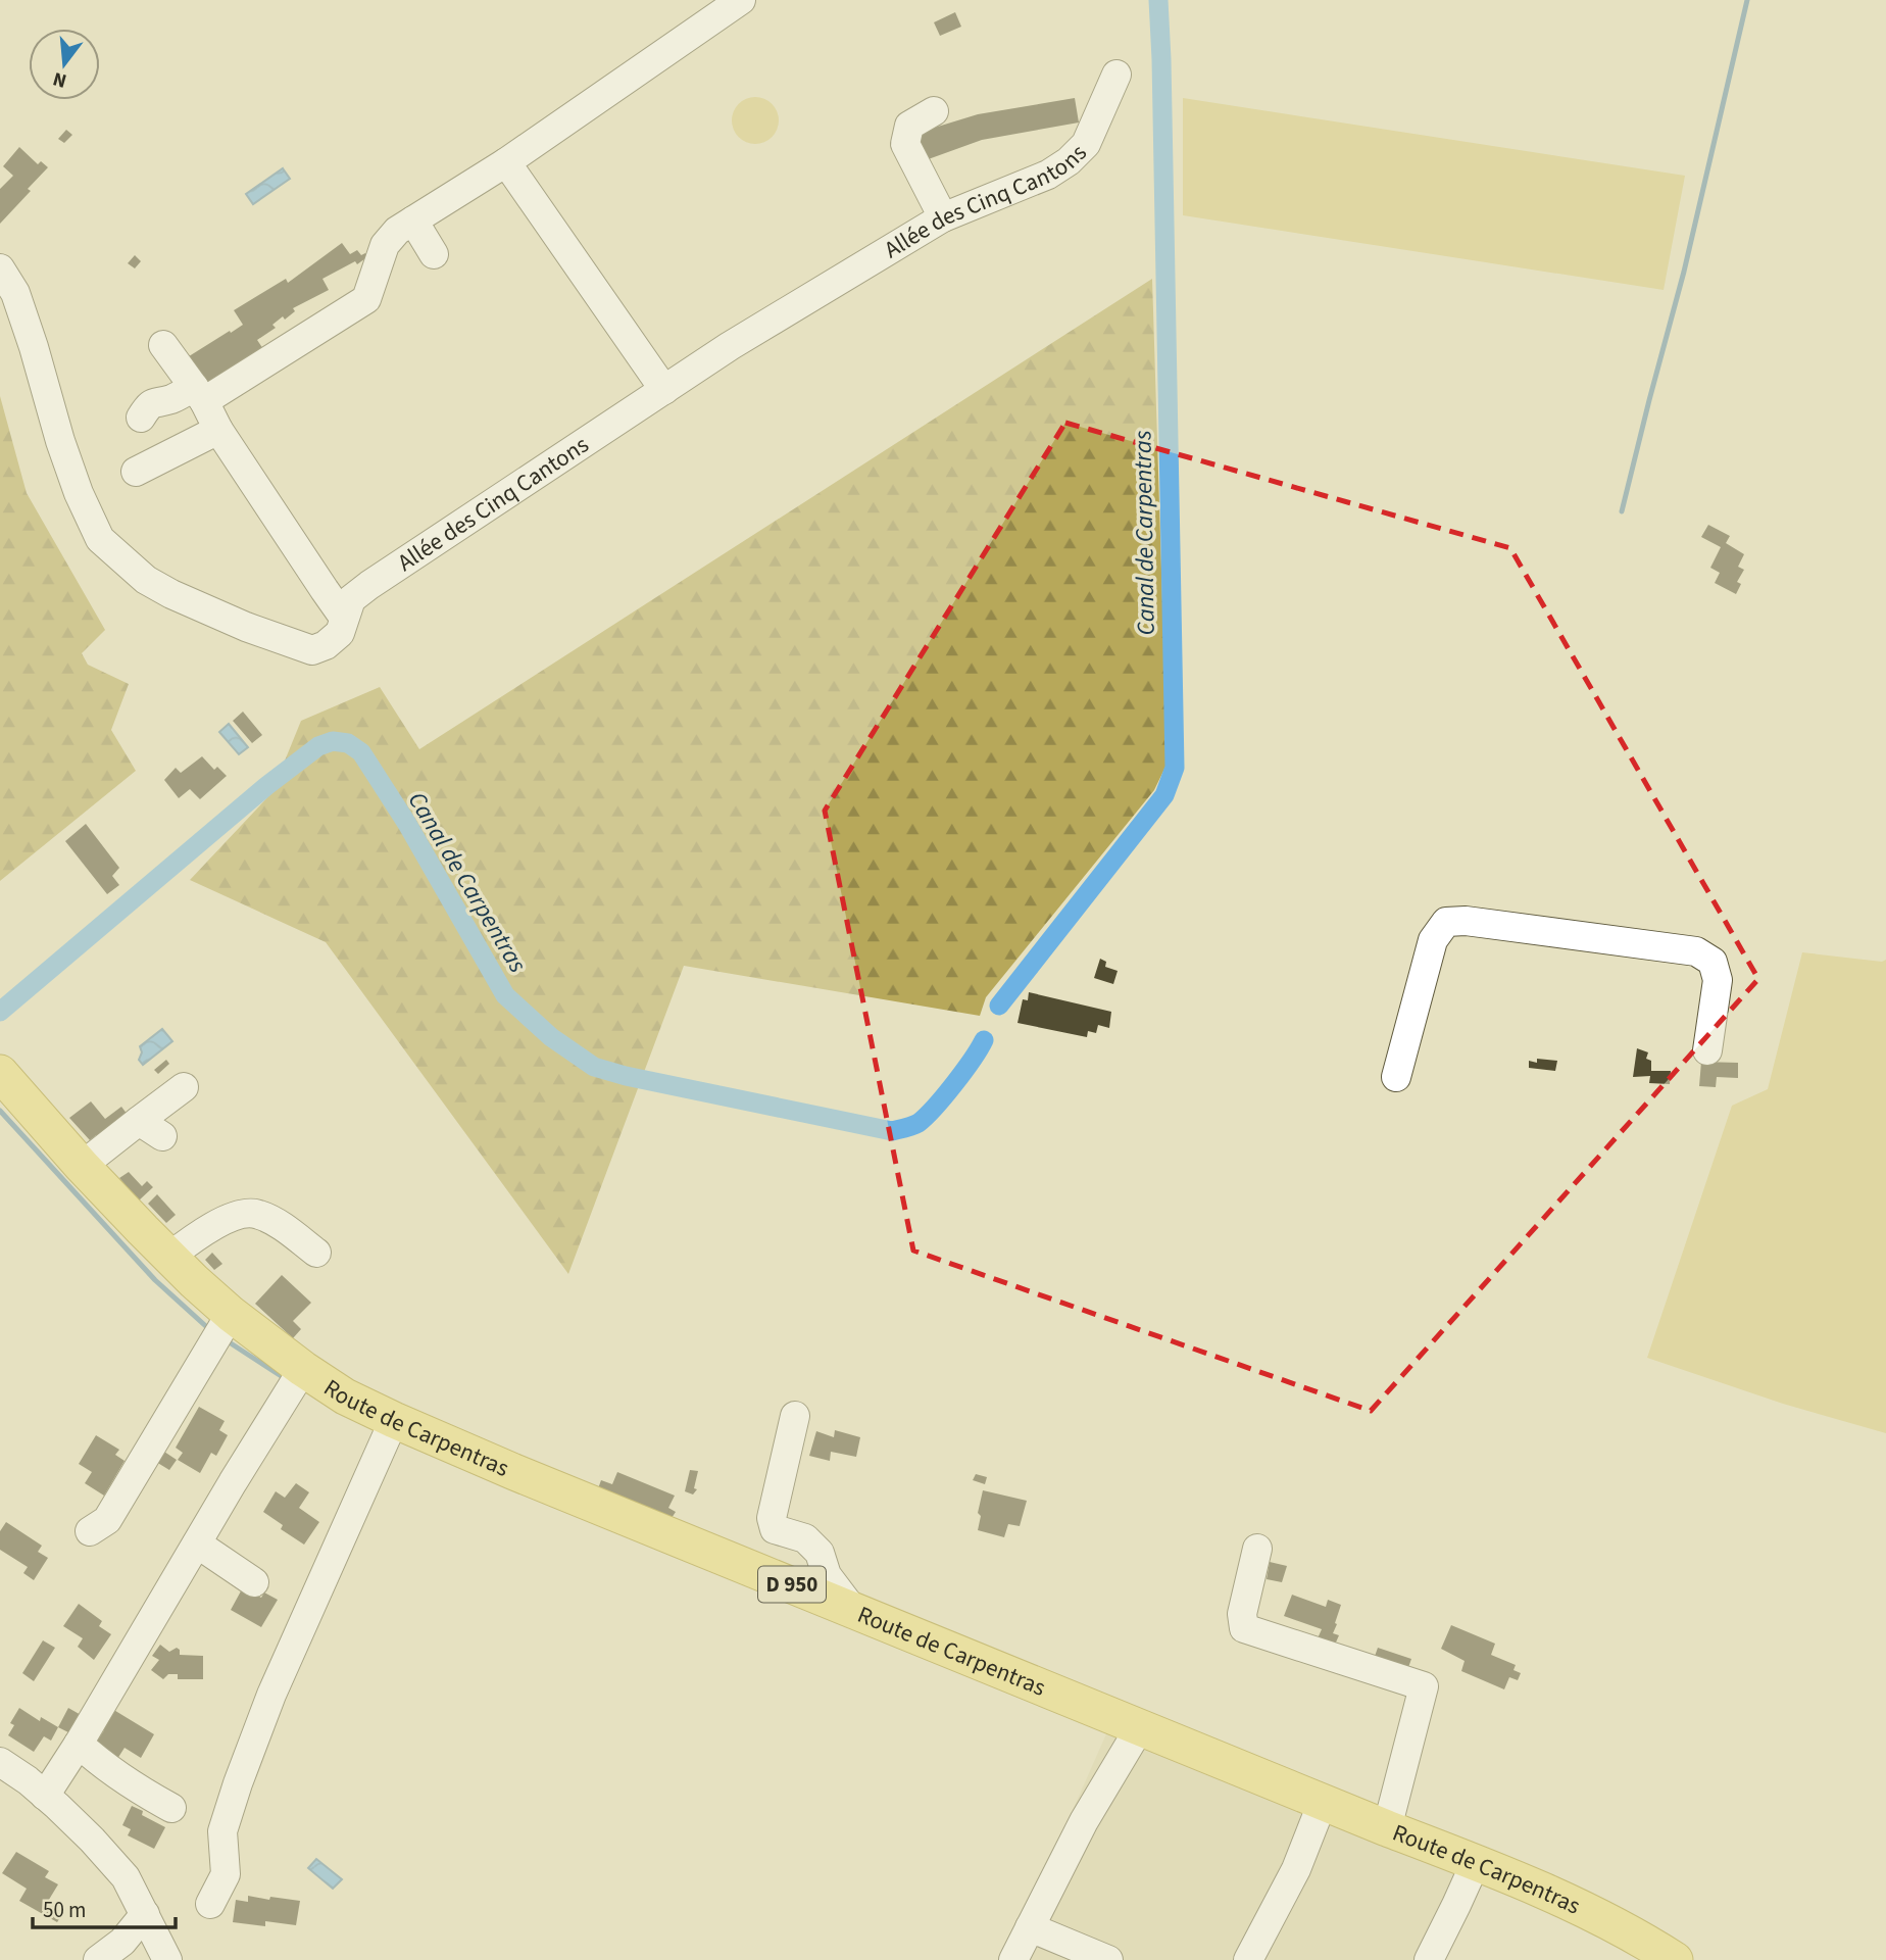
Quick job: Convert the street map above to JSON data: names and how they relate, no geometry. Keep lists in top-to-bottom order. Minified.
{"streets":{"main road":["Route de Carpentras","D 950"],"street":["Allée des Cinq Cantons"]},"water":["Canal de Carpentras"],"scale_bar":"50 m","north":"bottom"}
